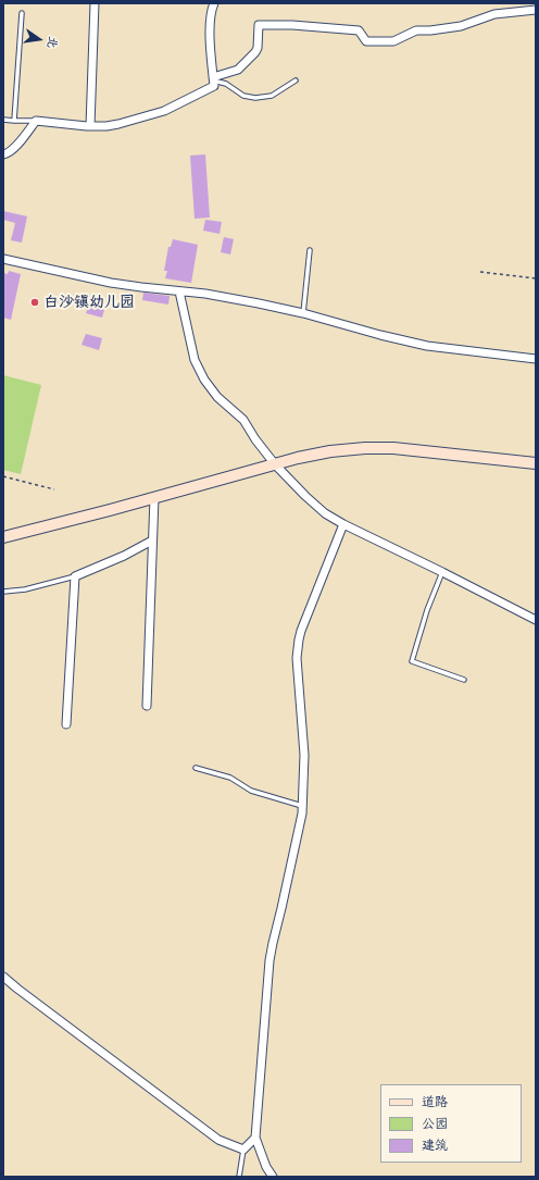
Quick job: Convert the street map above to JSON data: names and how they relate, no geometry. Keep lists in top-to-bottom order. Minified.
{"places":["白沙镇幼儿园"],"legend":["道路","公园","建筑"],"north":"right"}
